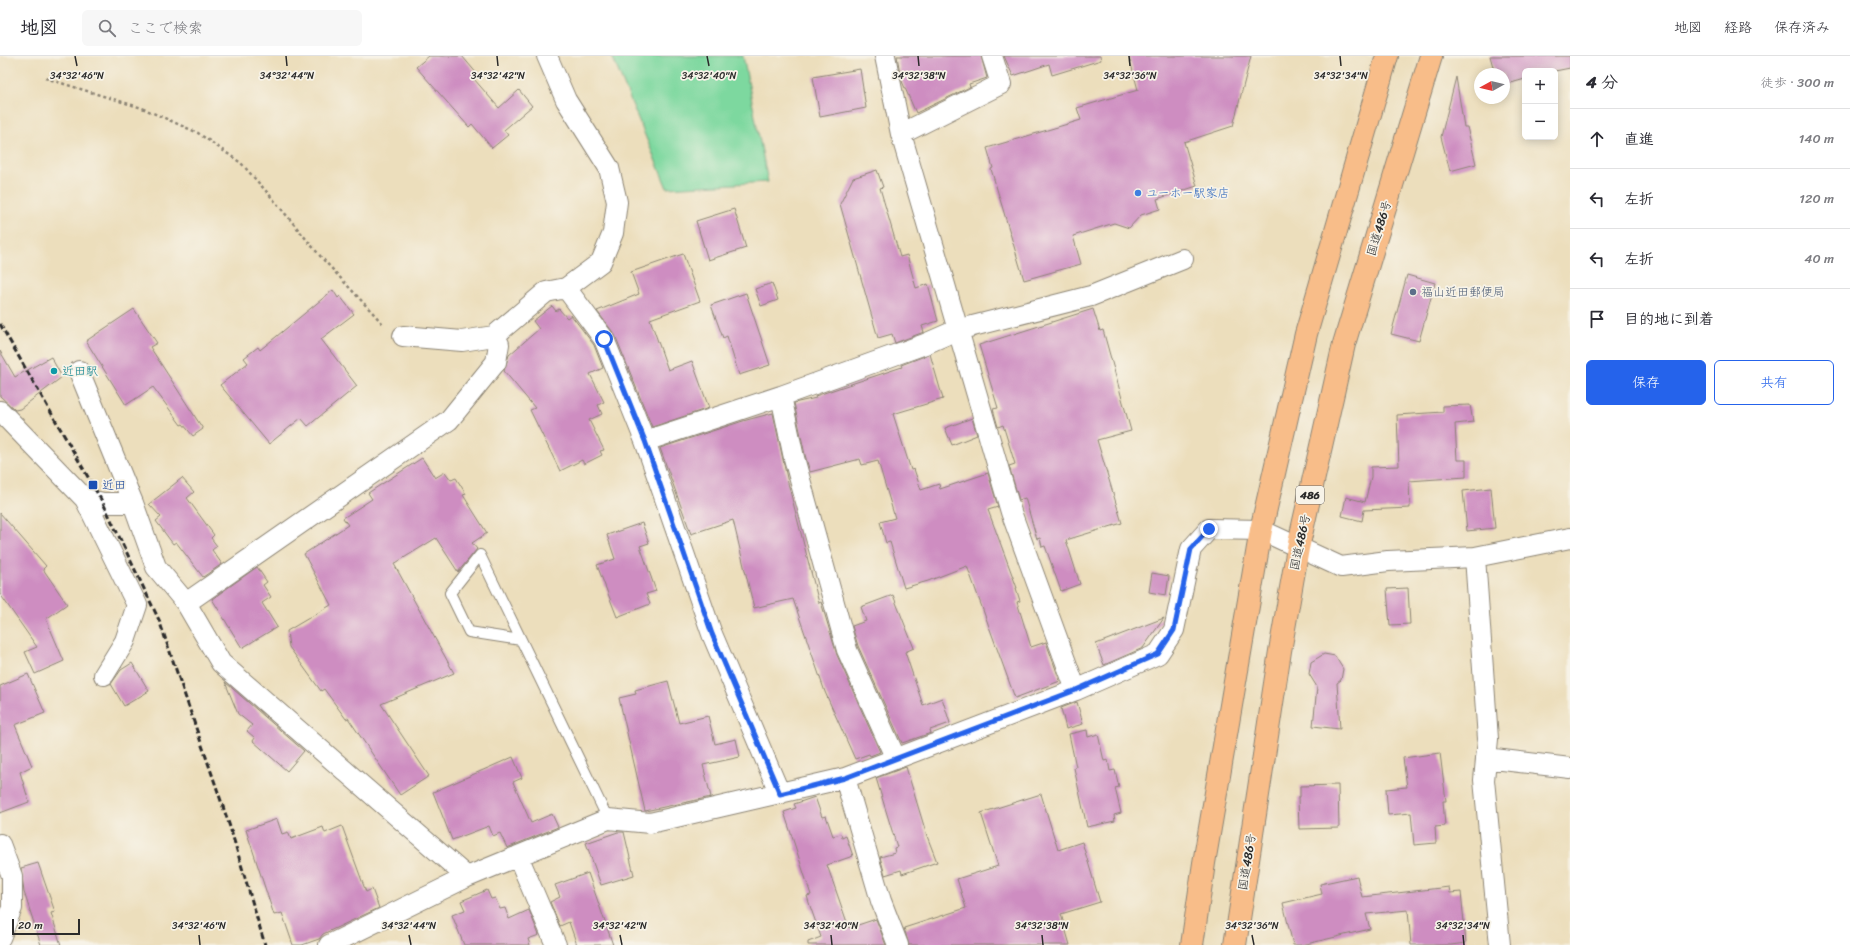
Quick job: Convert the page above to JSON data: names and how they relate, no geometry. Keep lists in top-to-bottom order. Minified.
{"streets":{"highway":["国道486号","486"]},"places":{"other":["ユーホー駅家店","福山近田郵便局","近田駅"],"transit":["近田"]},"scale_bar":"20 m","north":"left","page":{"header":"地図","search":"ここで検索","nav":["地図","経路","保存済み"],"heading":["4 分","徒歩 · 300 m"],"map_buttons":["+","−"],"list":[["直進","140 m"],["左折","120 m"],["左折","40 m"],"目的地に到着"],"buttons":["保存","共有"],"scale":"20 m"},"coordinates":["34°32'46\"N","34°32'44\"N","34°32'42\"N","34°32'40\"N","34°32'38\"N","34°32'36\"N","34°32'34\"N"]}
